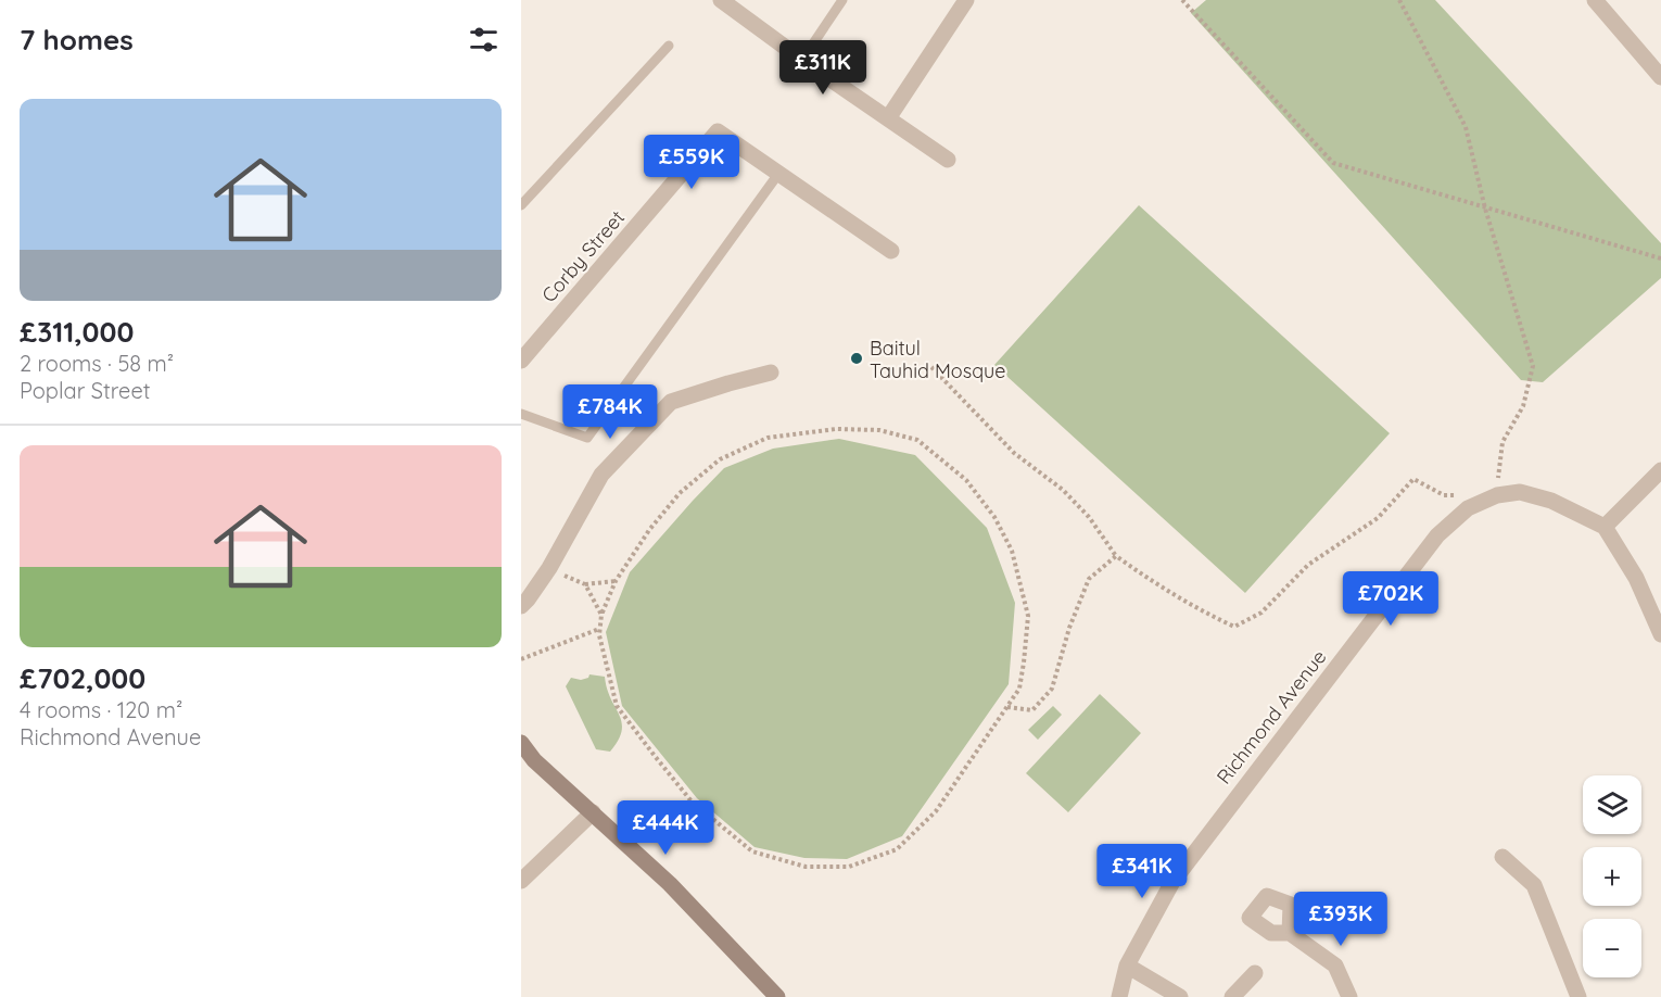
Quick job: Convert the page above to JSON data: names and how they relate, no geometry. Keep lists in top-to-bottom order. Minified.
{"streets":{"street":["Corby Street","Richmond Avenue"]},"places":["Baitul Tauhid Mosque"],"page":{"heading":"7 homes","price":["£311K","£559K","£784K","£702K","£444K","£341K","£393K"],"list":[{"name":"£311,000","note":"2 rooms · 58 m² · Poplar Street"},{"name":"£702,000","note":"4 rooms · 120 m² · Richmond Avenue"}],"map_buttons":["+","−"]}}
